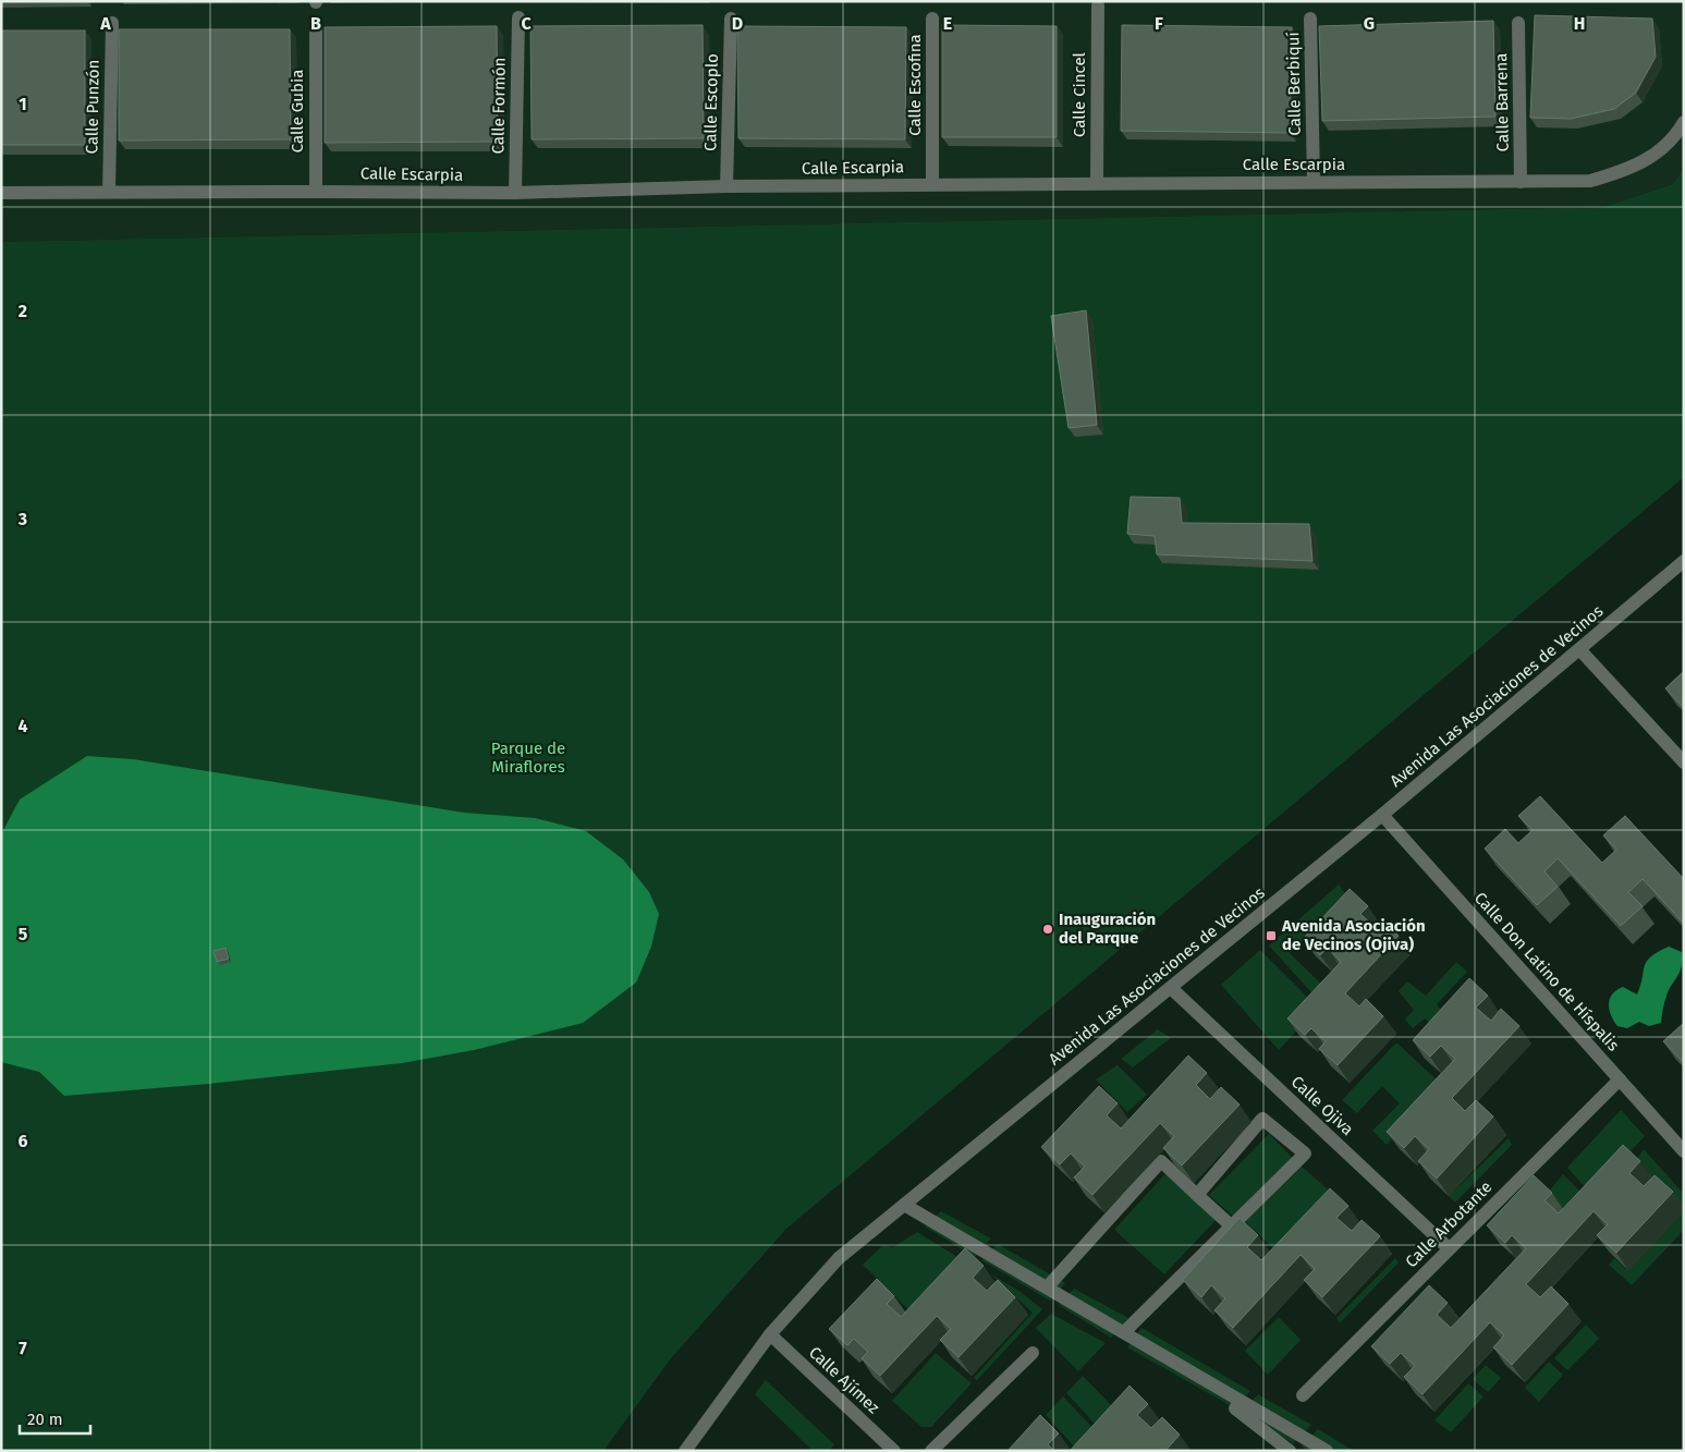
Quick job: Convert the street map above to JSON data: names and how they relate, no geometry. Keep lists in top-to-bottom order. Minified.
{"streets":{"street":["Calle Berbiquí","Calle Escofina","Calle Cincel","Calle Escoplo","Calle Barrena","Calle Formón","Calle Punzón","Calle Gubia","Calle Escarpia","Avenida Las Asociaciones de Vecinos","Calle Don Latino de Híspalis","Calle Ojiva","Calle Arbotante","Calle Ajímez"]},"crossings":[["Calle Berbiquí","Calle Escarpia"],["Calle Escofina","Calle Escarpia"],["Calle Cincel","Calle Escarpia"],["Calle Escoplo","Calle Escarpia"],["Calle Barrena","Calle Escarpia"],["Calle Formón","Calle Escarpia"],["Calle Punzón","Calle Escarpia"],["Calle Gubia","Calle Escarpia"],["Avenida Las Asociaciones de Vecinos","Calle Don Latino de Híspalis"],["Avenida Las Asociaciones de Vecinos","Calle Ojiva"],["Avenida Las Asociaciones de Vecinos","Calle Ajímez"],["Calle Don Latino de Híspalis","Calle Arbotante"],["Calle Ojiva","Calle Arbotante"]],"parks":["Parque de Miraflores"],"places":{"other":["Inauguración del Parque"],"transit":["Avenida Asociación de Vecinos (Ojiva)"]},"scale_bar":"20 m","grid":{"columns":["A","B","C","D","E","F","G","H"],"rows":["1","2","3","4","5","6","7"]}}
